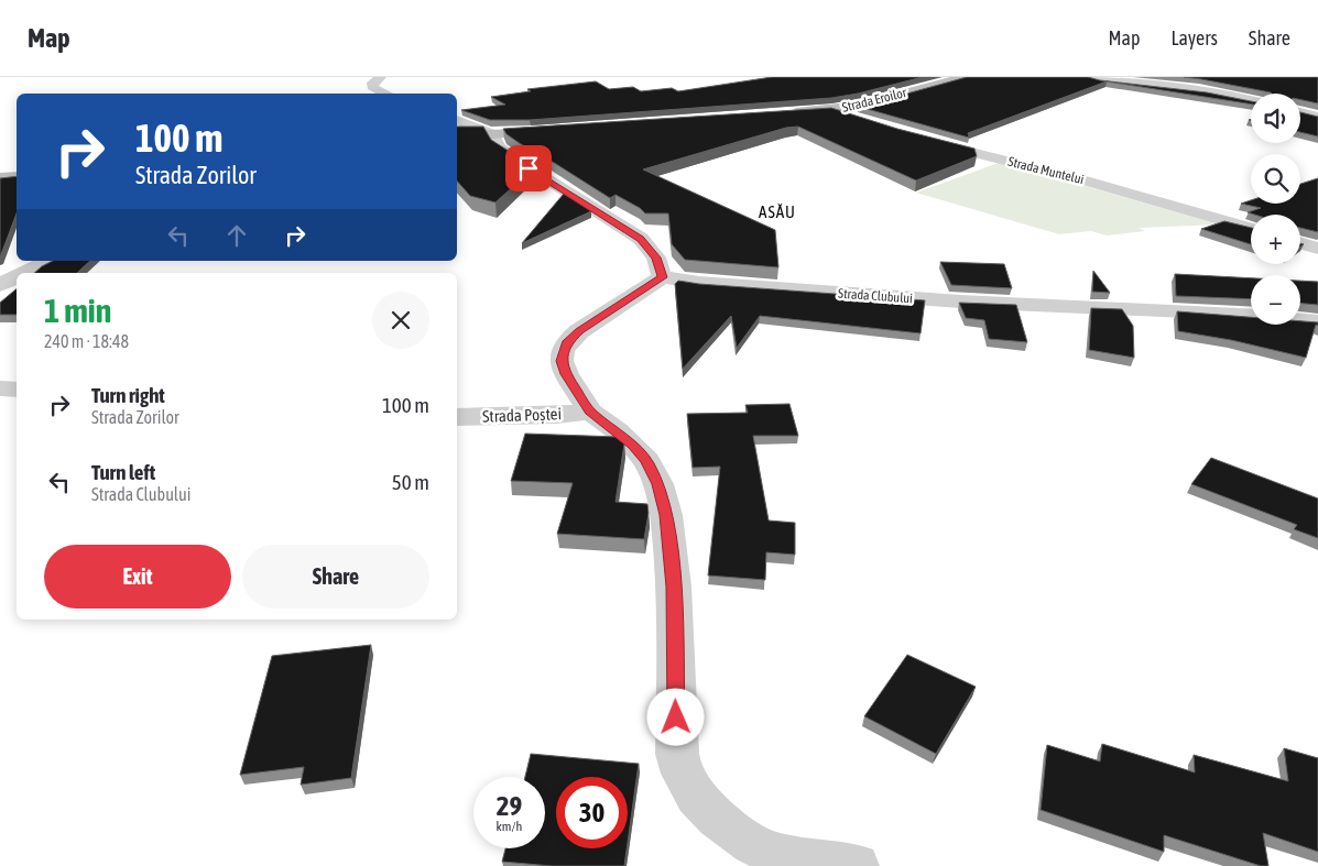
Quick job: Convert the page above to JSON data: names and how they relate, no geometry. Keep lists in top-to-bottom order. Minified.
{"streets":{"main road":["Strada Eroilor"],"street":["Strada Muntelui","Strada Clubului","Strada Poștei"]},"districts":["ASĂU"],"page":{"header":"Map","nav":["Map","Layers","Share"],"map_buttons":["+","−"],"turn":["100 m","Strada Zorilor"],"heading":["1 min","240 m · 18:48"],"list":[{"name":"Turn right","note":"Strada Zorilor","value":"100 m"},{"name":"Turn left","note":"Strada Clubului","value":"50 m"}],"buttons":["Exit","Share"],"speed":"29 km/h","limit":"30"}}
